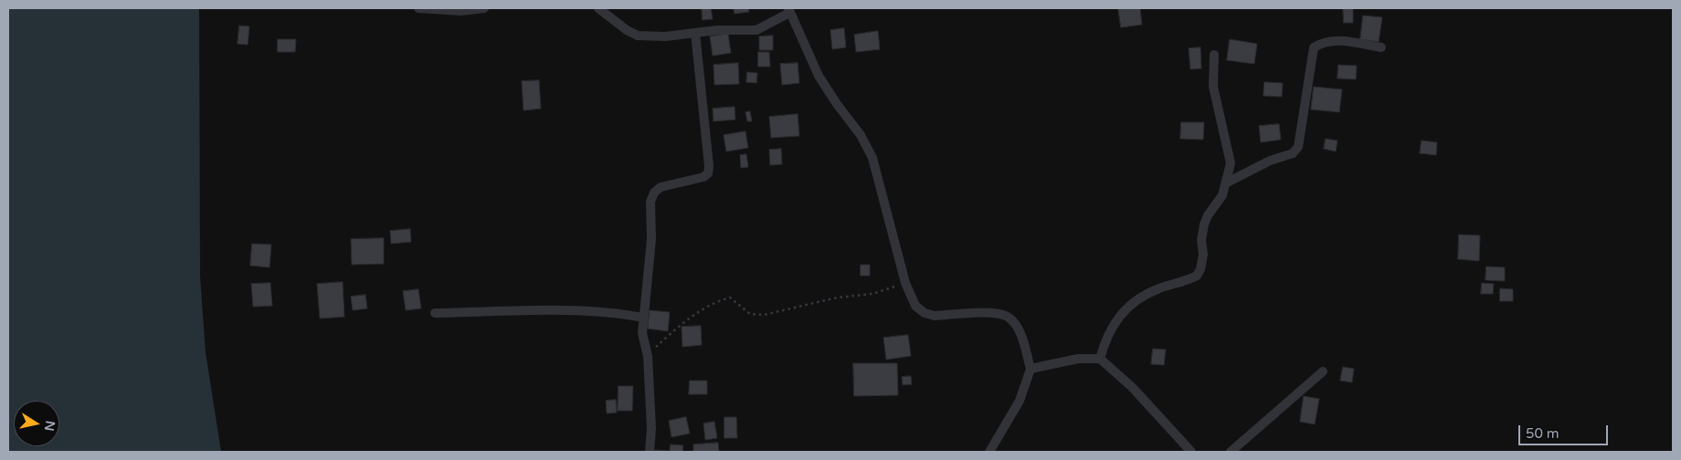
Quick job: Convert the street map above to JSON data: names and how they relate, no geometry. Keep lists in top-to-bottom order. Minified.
{"scale_bar":"50 m","north":"right"}
